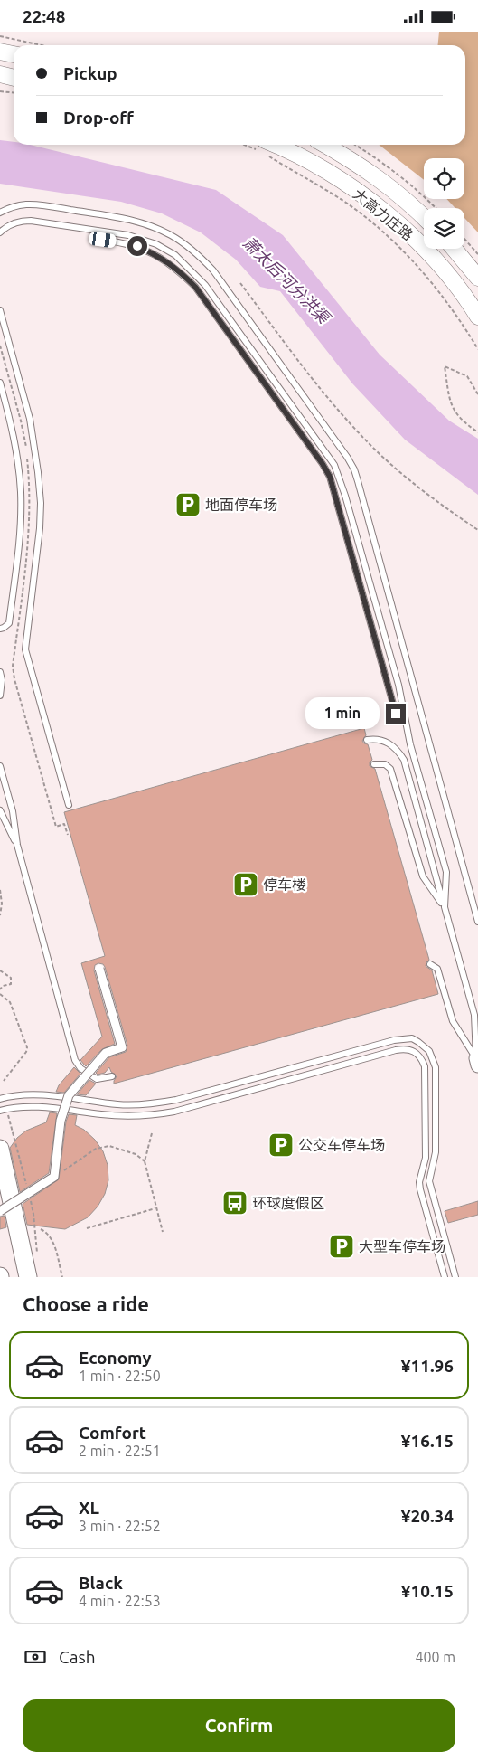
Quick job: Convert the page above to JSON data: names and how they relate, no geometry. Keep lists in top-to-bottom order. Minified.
{"streets":{"main road":["大高力庄路"]},"water":["萧太后河分洪渠"],"places":{"parking":["地面停车场","停车楼","公交车停车场","大型车停车场"],"bus stop":["环球度假区"]},"page":{"status":"22:48","banner":["Pickup","Drop-off"],"bubble":"1 min","heading":"Choose a ride","list":[{"name":"Economy","note":"1 min · 22:50","value":"¥11.96"},{"name":"Comfort","note":"2 min · 22:51","value":"¥16.15"},{"name":"XL","note":"3 min · 22:52","value":"¥20.34"},{"name":"Black","note":"4 min · 22:53","value":"¥10.15"}],"pay":["Cash","400 m"],"buttons":"Confirm"}}
